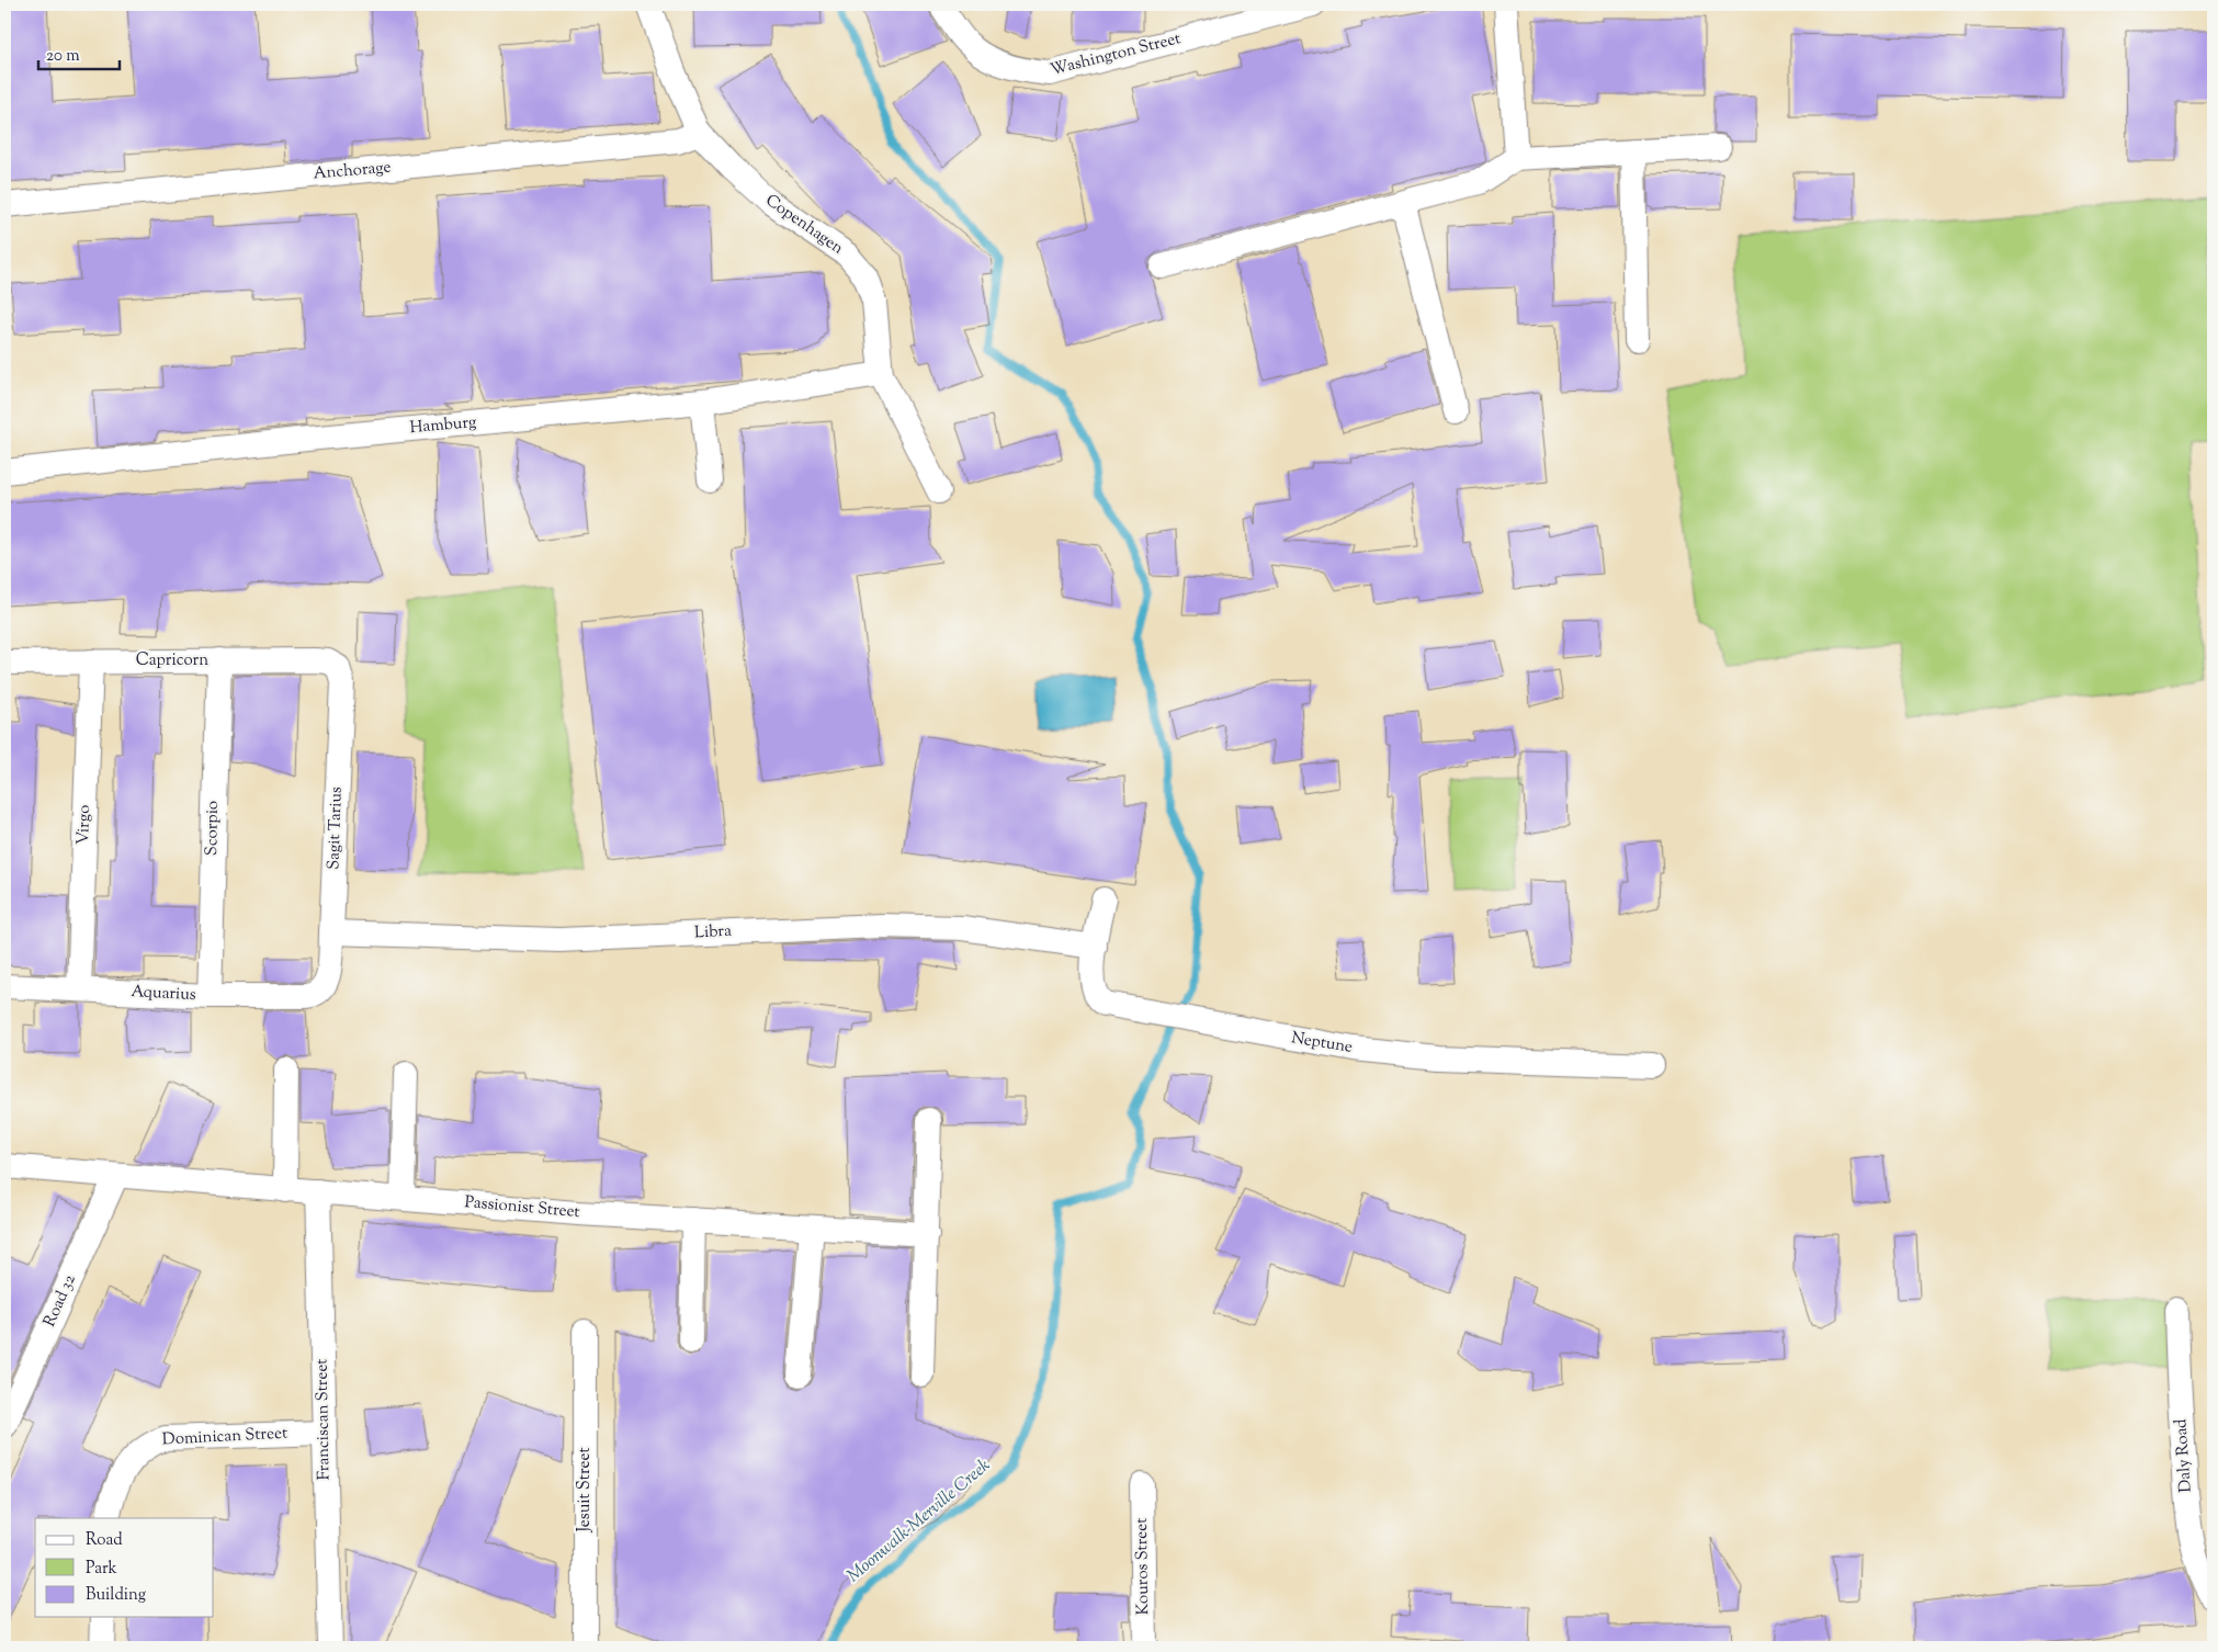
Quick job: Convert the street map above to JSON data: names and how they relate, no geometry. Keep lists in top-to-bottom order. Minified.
{"streets":{"street":["Washington Street","Anchorage","Copenhagen","Hamburg","Capricorn","Virgo","Scorpio","Sagit Tarius","Libra","Aquarius","Neptune","Passionist Street","Road 32","Franciscan Street","Dominican Street","Daly Road","Jesuit Street","Kouros Street"]},"crossings":[["Anchorage","Copenhagen"],["Copenhagen","Hamburg"],["Capricorn","Virgo"],["Capricorn","Scorpio"],["Capricorn","Sagit Tarius"],["Virgo","Aquarius"],["Scorpio","Aquarius"],["Sagit Tarius","Libra"],["Sagit Tarius","Aquarius"],["Libra","Neptune"],["Passionist Street","Road 32"],["Passionist Street","Franciscan Street"],["Franciscan Street","Dominican Street"]],"water":["Moonwalk-Merville Creek"],"legend":["Road","Park","Building"],"scale_bar":"20 m"}
